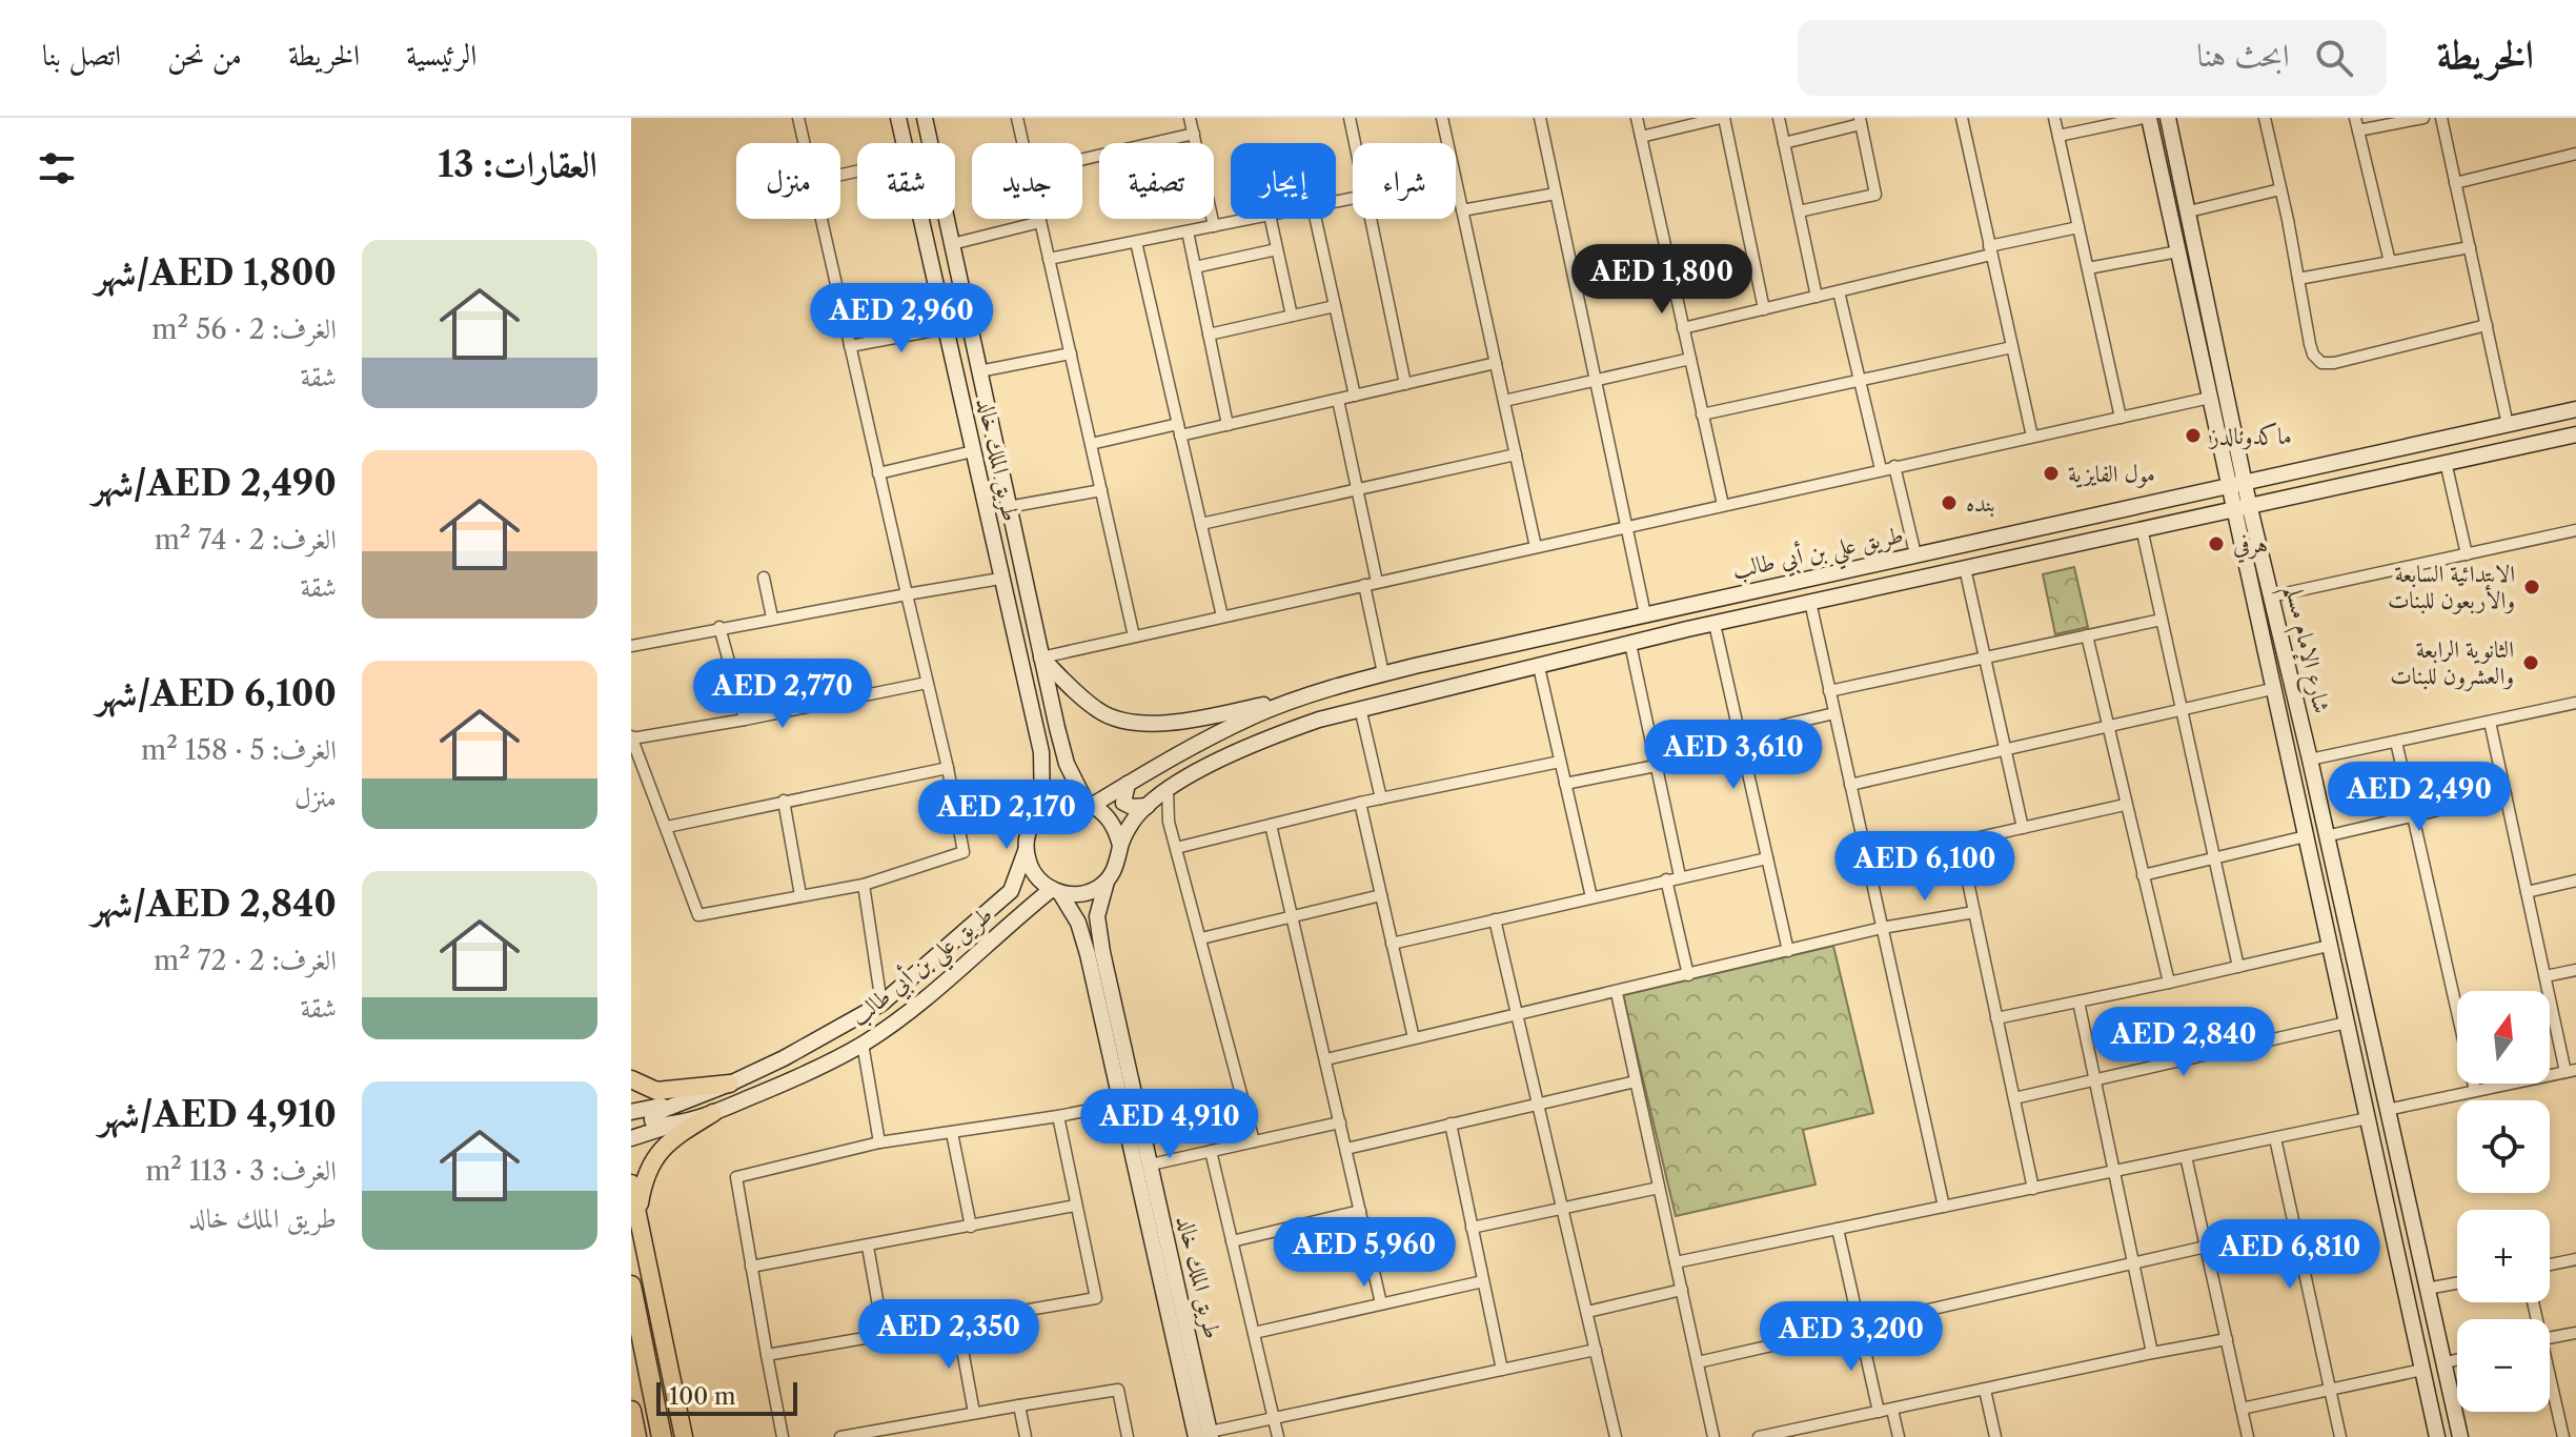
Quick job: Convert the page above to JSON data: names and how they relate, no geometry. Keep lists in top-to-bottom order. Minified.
{"streets":{"main road":["طريق الملك خالد","طريق علي بن أبي طالب","شارع الإمام مسلم"]},"crossings":[["طريق الملك خالد","طريق علي بن أبي طالب"],["طريق علي بن أبي طالب","شارع الإمام مسلم"]],"places":["ماكدونالدز","مول الفايزية","بنده","هرفي","الابتدائية السابعة والأربعون للبنات","الثانوية الرابعة والعشرون للبنات"],"scale_bar":"100 m","north":"top","page":{"header":"الخريطة","search":"ابحث هنا","nav":["الرئيسية","الخريطة","من نحن","اتصل بنا"],"heading":"العقارات: 13","chip":["شراء","إيجار","تصفية","جديد","شقة","منزل"],"list":[{"name":"AED 1,800/شهر","note":"الغرف: 2 · 56 m² · شقة"},{"name":"AED 2,490/شهر","note":"الغرف: 2 · 74 m² · شقة"},{"name":"AED 6,100/شهر","note":"الغرف: 5 · 158 m² · منزل"},{"name":"AED 2,840/شهر","note":"الغرف: 2 · 72 m² · شقة"},{"name":"AED 4,910/شهر","note":"الغرف: 3 · 113 m² · طريق الملك خالد"}],"price":["AED 1,800","AED 2,960","AED 2,770","AED 3,610","AED 2,490","AED 2,170","AED 6,100","AED 2,840","AED 4,910","AED 5,960","AED 6,810","AED 2,350","AED 3,200"],"map_buttons":["+","−"],"scale":"100 m"}}
